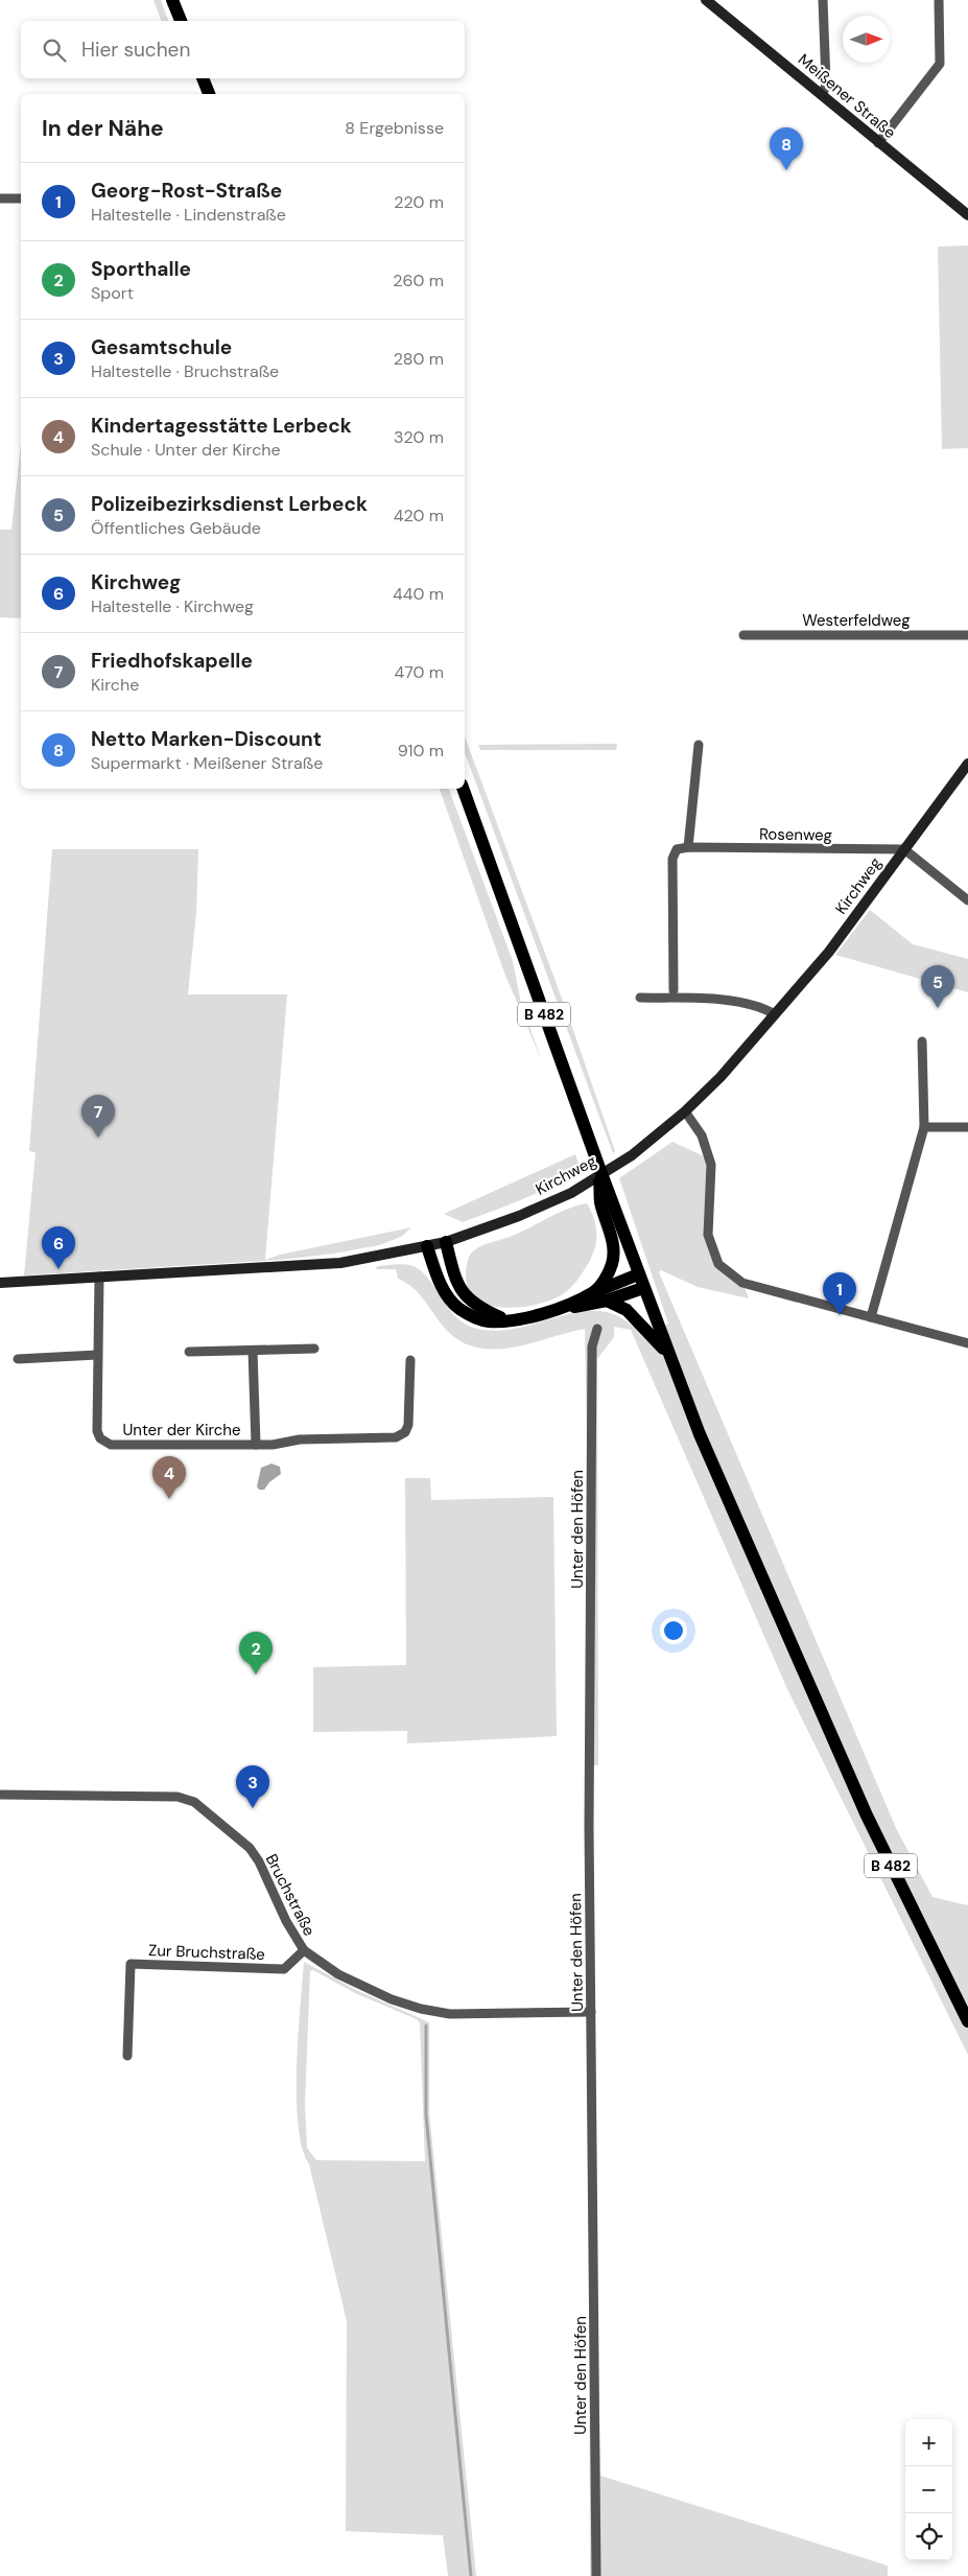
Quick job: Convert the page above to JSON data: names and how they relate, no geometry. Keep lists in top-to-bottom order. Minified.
{"streets":{"main road":["B 482"],"street":["Meißener Straße","Westerfeldweg","Rosenweg","Kirchweg","Unter der Kirche","Unter den Höfen","Bruchstraße","Zur Bruchstraße"]},"crossings":[["Rosenweg","Kirchweg"],["Kirchweg","Unter der Kirche"],["Unter den Höfen","Bruchstraße"],["Bruchstraße","Zur Bruchstraße"]],"north":"right","page":{"search":"Hier suchen","heading":["In der Nähe","8 Ergebnisse"],"pins":["8","5","7","6","1","4","2","3"],"list":[{"mark":"1","name":"Georg-Rost-Straße","note":"Haltestelle · Lindenstraße","value":"220 m"},{"mark":"2","name":"Sporthalle","note":"Sport","value":"260 m"},{"mark":"3","name":"Gesamtschule","note":"Haltestelle · Bruchstraße","value":"280 m"},{"mark":"4","name":"Kindertagesstätte Lerbeck","note":"Schule · Unter der Kirche","value":"320 m"},{"mark":"5","name":"Polizeibezirksdienst Lerbeck","note":"Öffentliches Gebäude","value":"420 m"},{"mark":"6","name":"Kirchweg","note":"Haltestelle · Kirchweg","value":"440 m"},{"mark":"7","name":"Friedhofskapelle","note":"Kirche","value":"470 m"},{"mark":"8","name":"Netto Marken-Discount","note":"Supermarkt · Meißener Straße","value":"910 m"}],"map_buttons":["+","−"]}}
